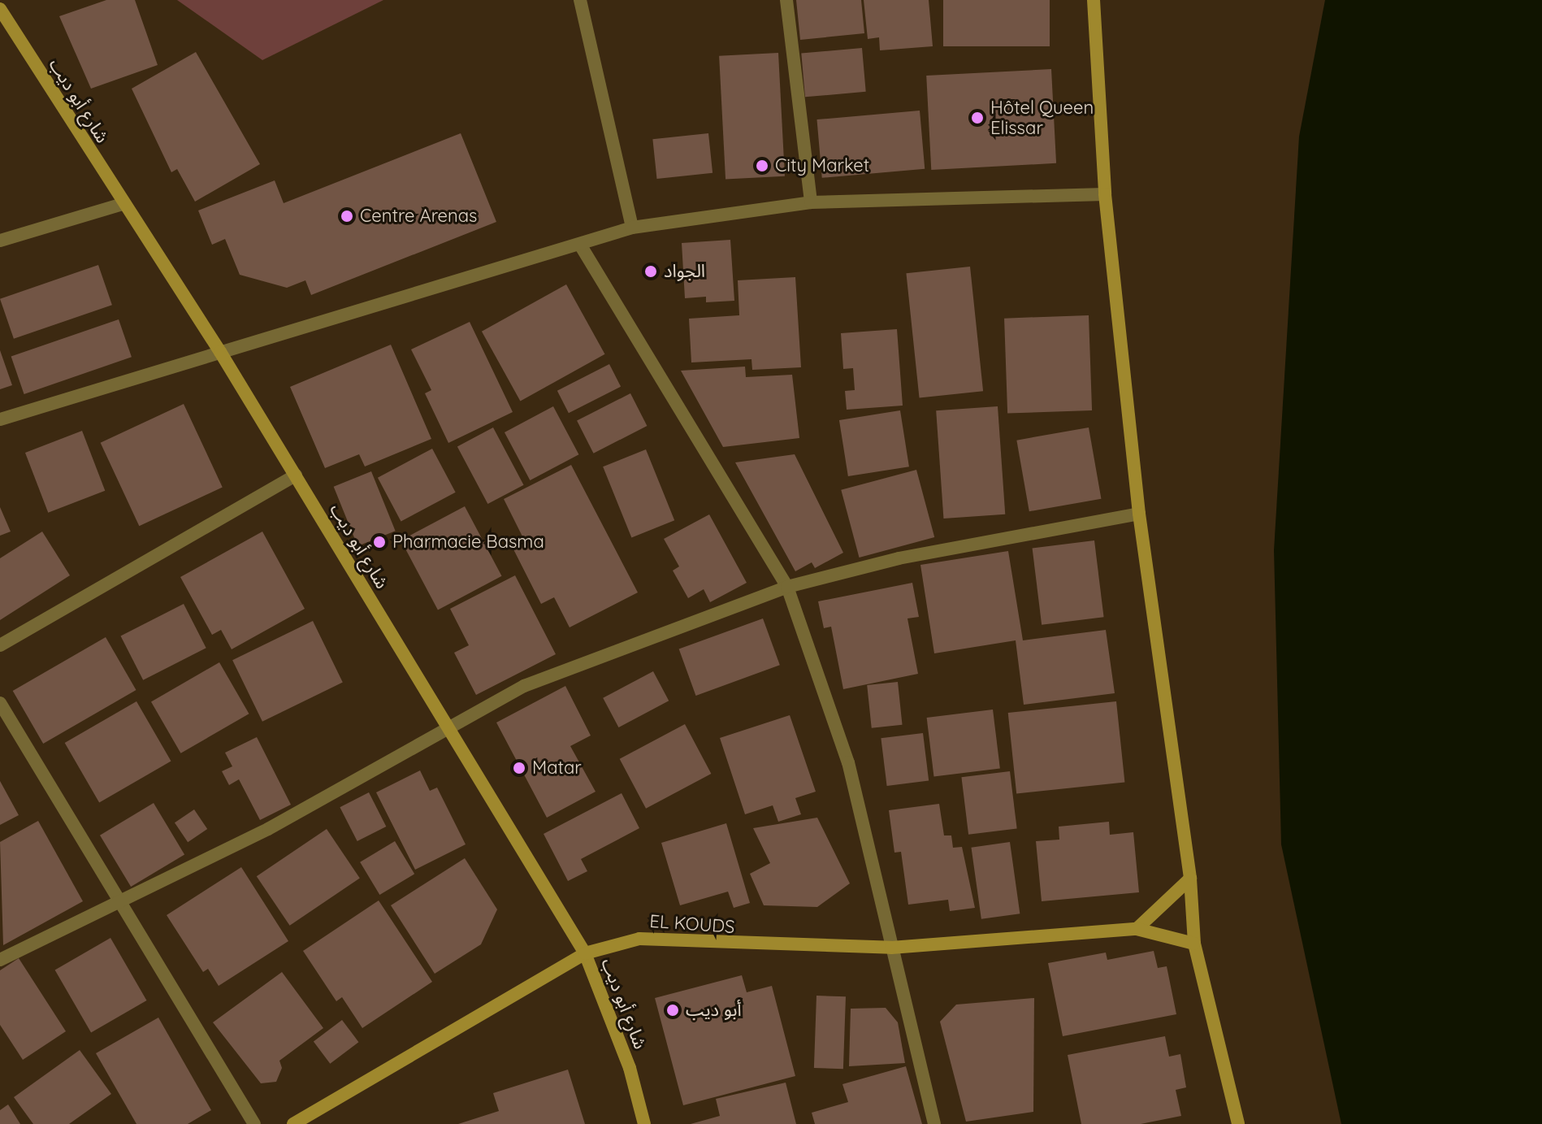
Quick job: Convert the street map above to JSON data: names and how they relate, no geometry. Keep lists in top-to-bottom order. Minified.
{"streets":{"main road":["شارع أبو ديب","EL KOUDS"]},"crossings":[["شارع أبو ديب","EL KOUDS"]],"places":["Hôtel Queen Elissar","City Market","Centre Arenas","الجواد","Pharmacie Basma","Matar","أبو ديب"]}
